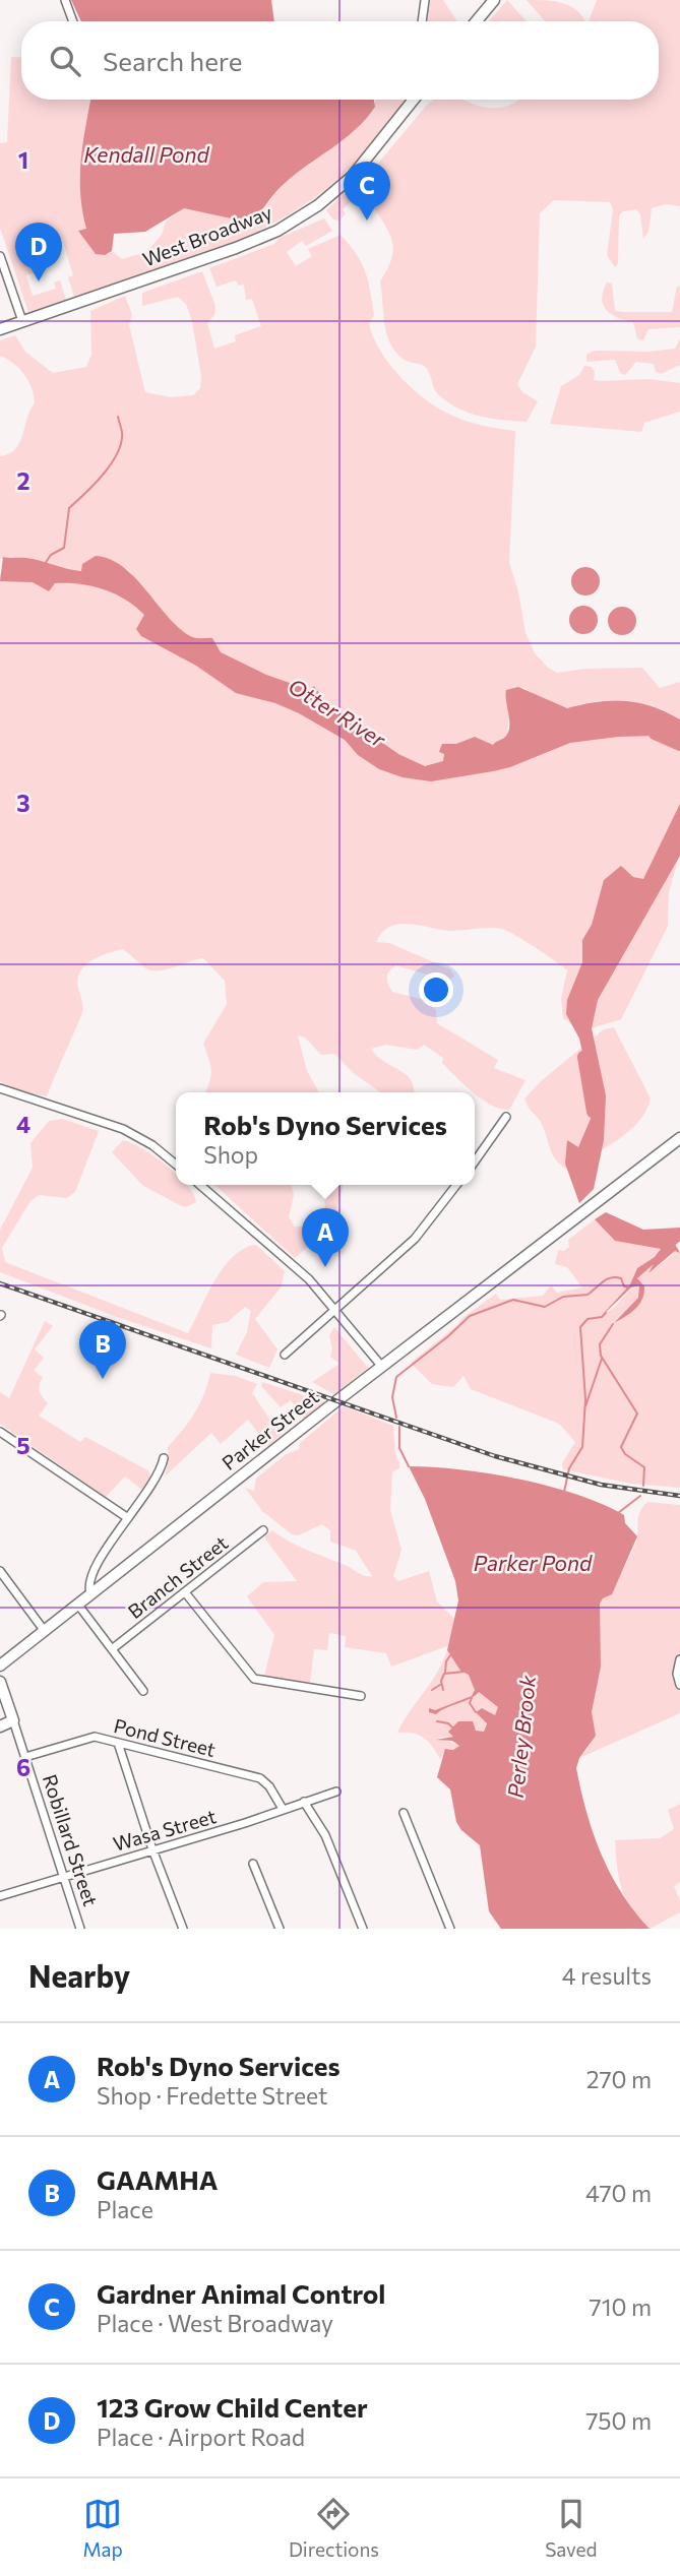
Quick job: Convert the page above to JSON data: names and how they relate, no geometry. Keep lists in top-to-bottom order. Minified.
{"streets":{"main road":["West Broadway","Parker Street","Robillard Street"],"street":["Branch Street","Pond Street","Wasa Street"]},"crossings":[["Pond Street","Wasa Street"],["Pond Street","Robillard Street"],["Wasa Street","Robillard Street"]],"water":["Kendall Pond","Otter River","Parker Pond","Perley Brook"],"page":{"search":"Search here","pins":["C","D","A","B"],"popup":["Rob's Dyno Services","Shop"],"heading":["Nearby","4 results"],"list":[{"mark":"A","name":"Rob's Dyno Services","note":"Shop · Fredette Street","value":"270 m"},{"mark":"B","name":"GAAMHA","note":"Place","value":"470 m"},{"mark":"C","name":"Gardner Animal Control","note":"Place · West Broadway","value":"710 m"},{"mark":"D","name":"123 Grow Child Center","note":"Place · Airport Road","value":"750 m"}],"nav":["Map","Directions","Saved"]},"grid":{"rows":["1","2","3","4","5","6"]}}
